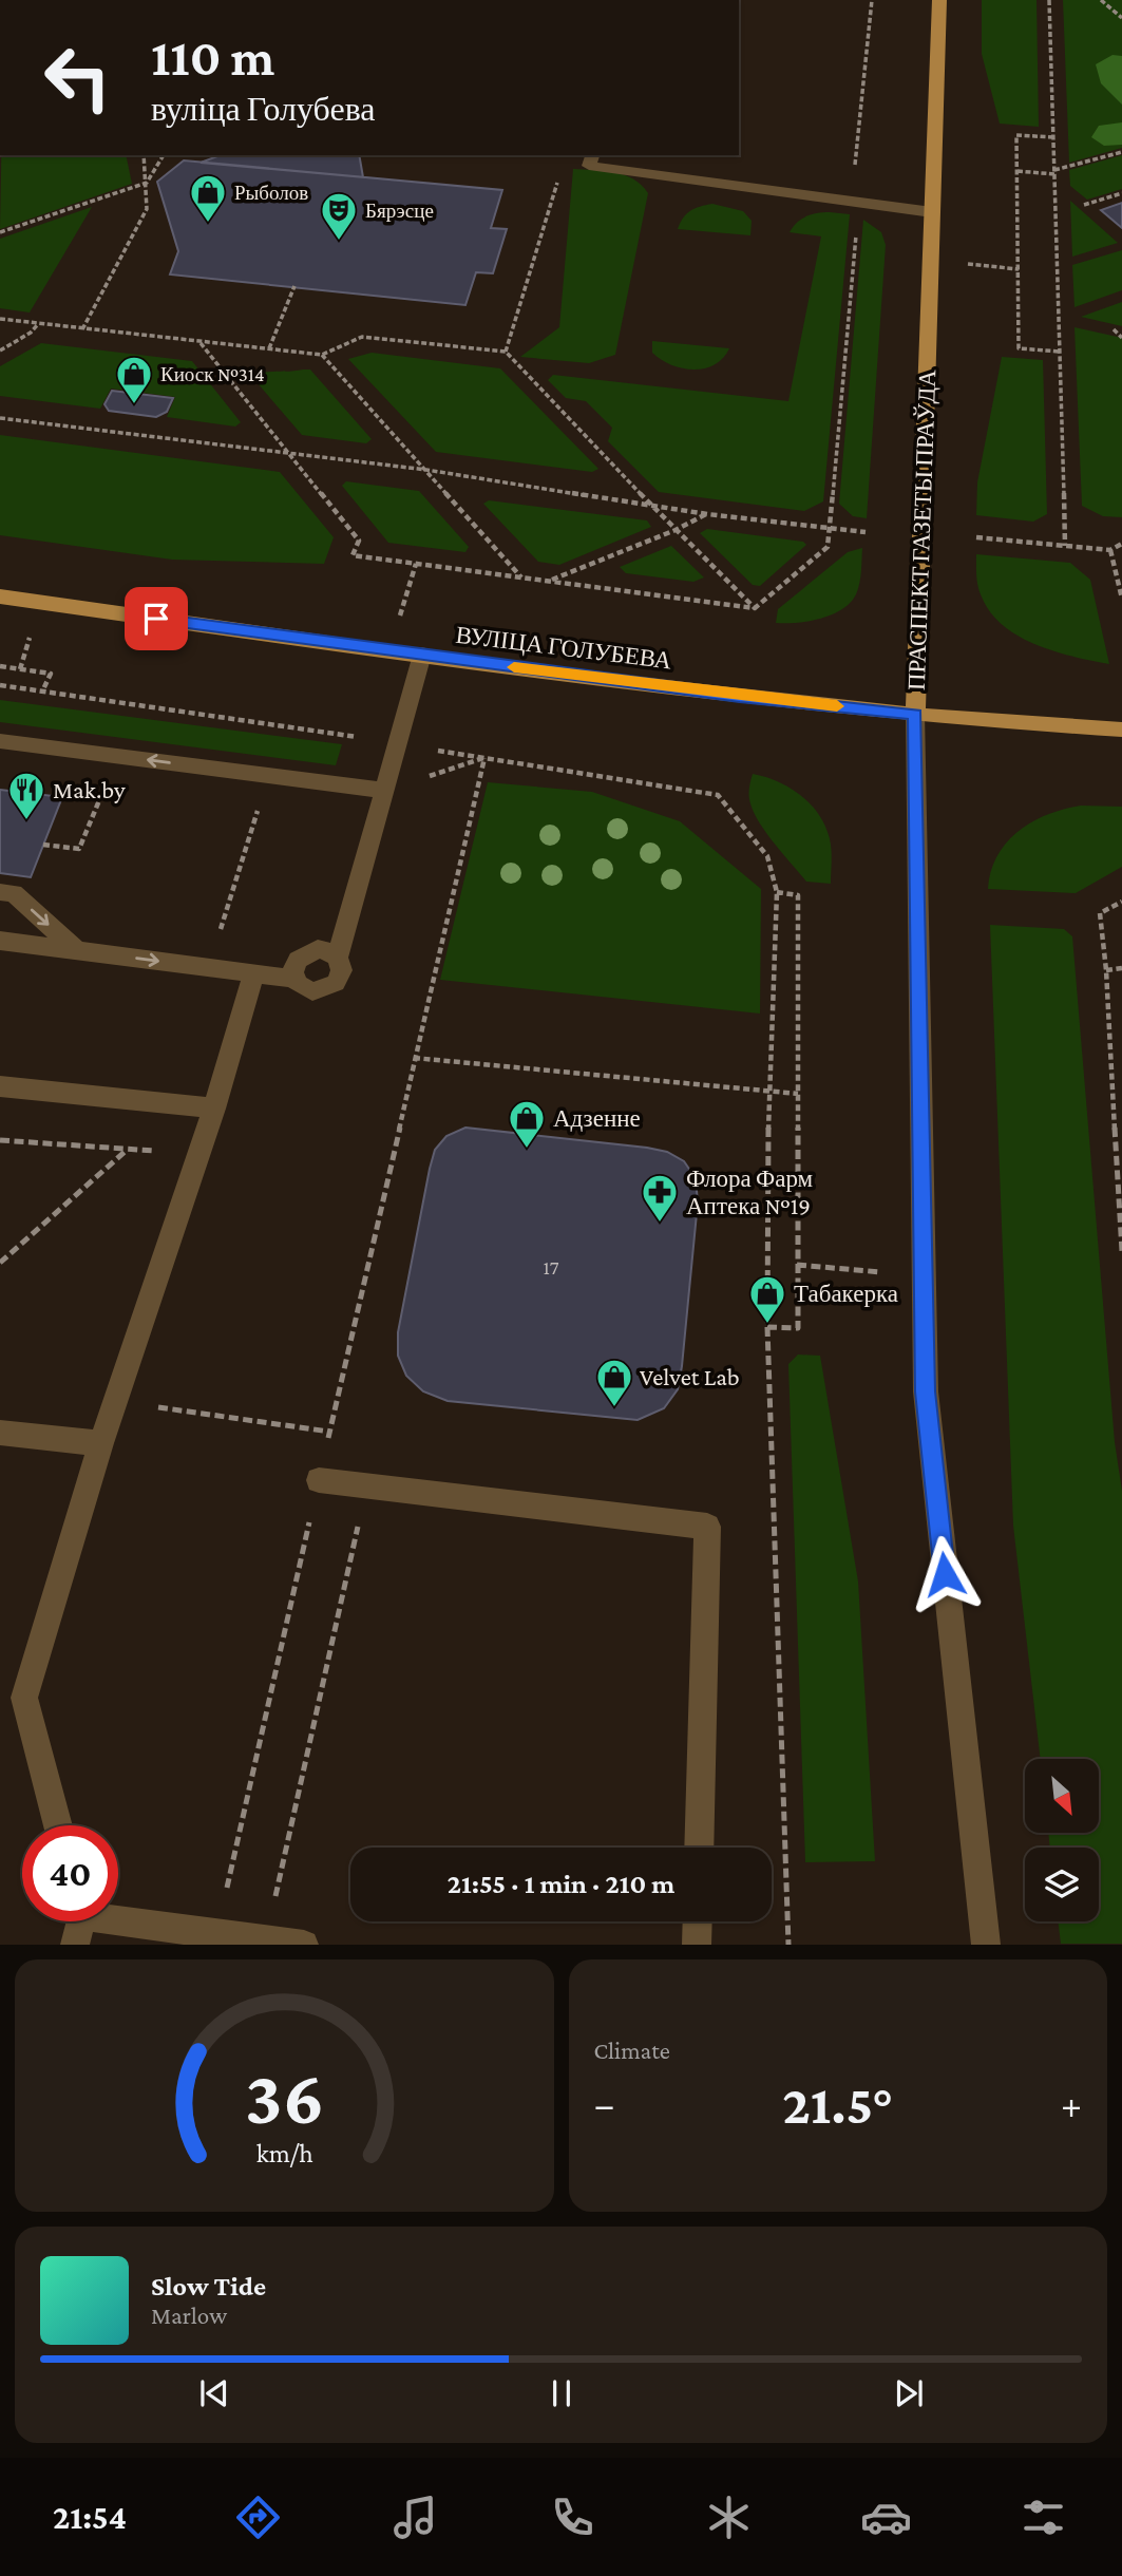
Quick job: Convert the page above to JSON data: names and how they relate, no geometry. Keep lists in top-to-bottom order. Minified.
{"streets":{"main road":["ПРАСПЕКТ ГАЗЕТЫ ПРАЎДА","ВУЛІЦА ГОЛУБЕВА"]},"crossings":[["ПРАСПЕКТ ГАЗЕТЫ ПРАЎДА","ВУЛІЦА ГОЛУБЕВА"]],"places":{"shop":["Рыболов","Киоск №314","Адзенне","Табакерка","Velvet Lab"],"theatre":["Бярэсце"],"restaurant":["Mak.by"],"pharmacy":["Флора Фарм Аптека №19"]},"house_numbers":["17"],"north":"bottom right","page":{"turn":["110 m","вуліца Голубева"],"limit":"40","trip":"21:55 · 1 min · 210 m","tile":"Climate","heat":["−","21.5°","+"],"song":["Slow Tide","Marlow"],"tabs":"21:54","gauge":["36","km/h"]}}
